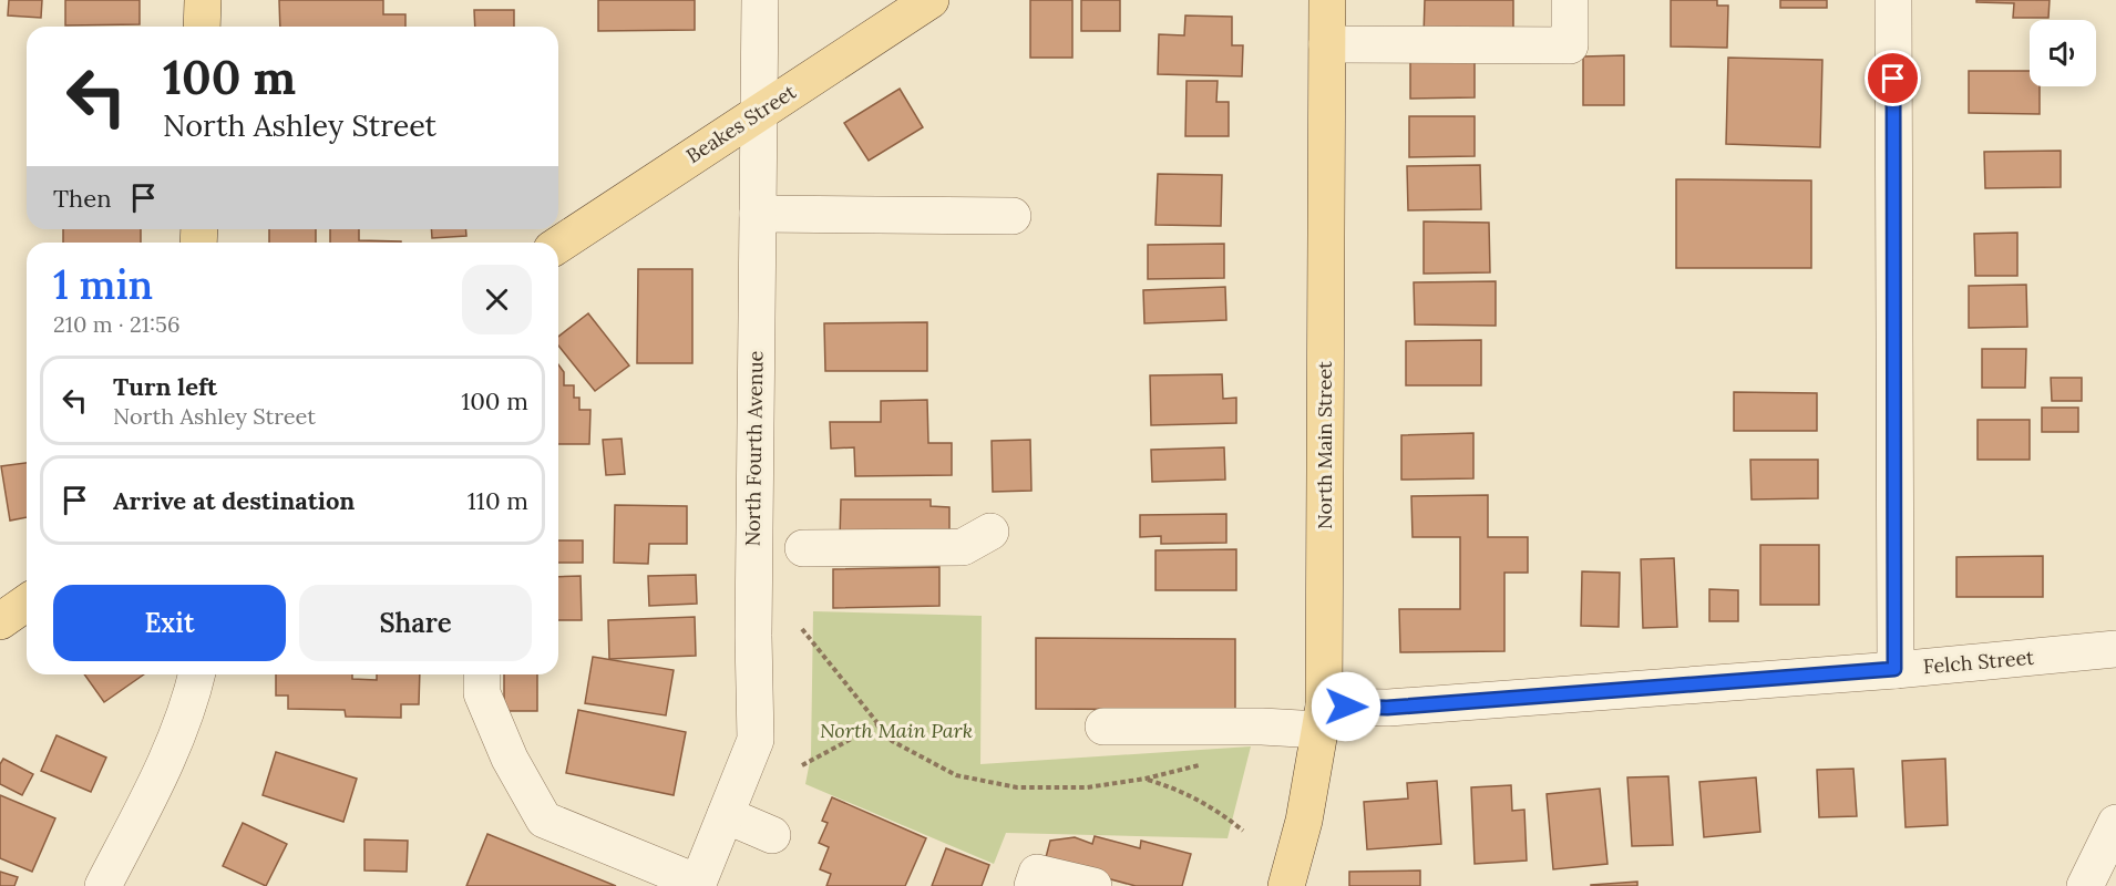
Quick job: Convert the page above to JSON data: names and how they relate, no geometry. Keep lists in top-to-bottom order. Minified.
{"streets":{"main road":["Beakes Street","North Main Street"],"street":["North Fourth Avenue","Felch Street"]},"crossings":[["Beakes Street","North Fourth Avenue"],["North Main Street","Felch Street"]],"parks":["North Main Park"],"page":{"turn":["100 m","North Ashley Street"],"then":"Then","heading":["1 min","210 m · 21:56"],"list":[{"name":"Turn left","note":"North Ashley Street","value":"100 m"},{"name":"Arrive at destination","value":"110 m"}],"buttons":["Exit","Share"]}}
